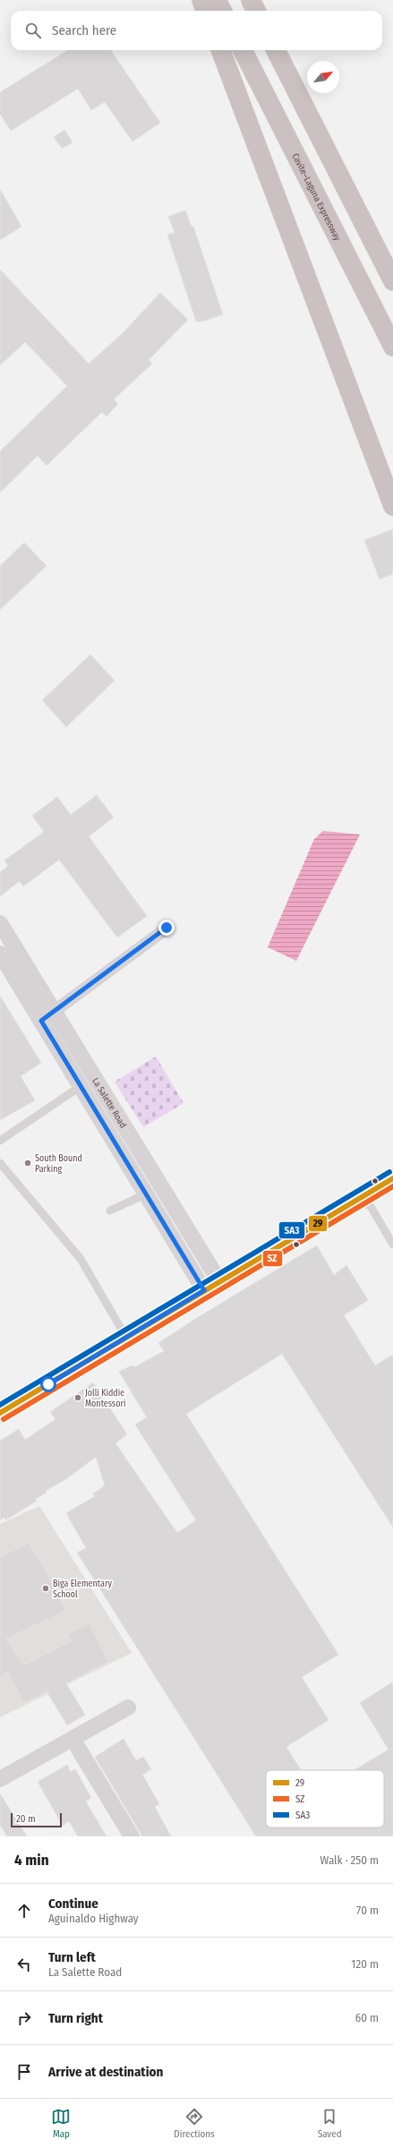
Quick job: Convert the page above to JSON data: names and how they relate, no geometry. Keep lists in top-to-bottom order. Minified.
{"streets":{"highway":["Cavite–Laguna Expressway"],"street":["La Salette Road"]},"places":["South Bound Parking","Jolli Kiddie Montessori","Biga Elementary School"],"lines":["transit line SA3","transit line 29","transit line SZ"],"legend":["29","SZ","SA3"],"scale_bar":"20 m","north":"top right","page":{"search":"Search here","scale":"20 m","heading":["4 min","Walk · 250 m"],"list":[["Continue","Aguinaldo Highway","70 m"],["Turn left","La Salette Road","120 m"],["Turn right","60 m"],"Arrive at destination"],"nav":["Map","Directions","Saved"]}}
